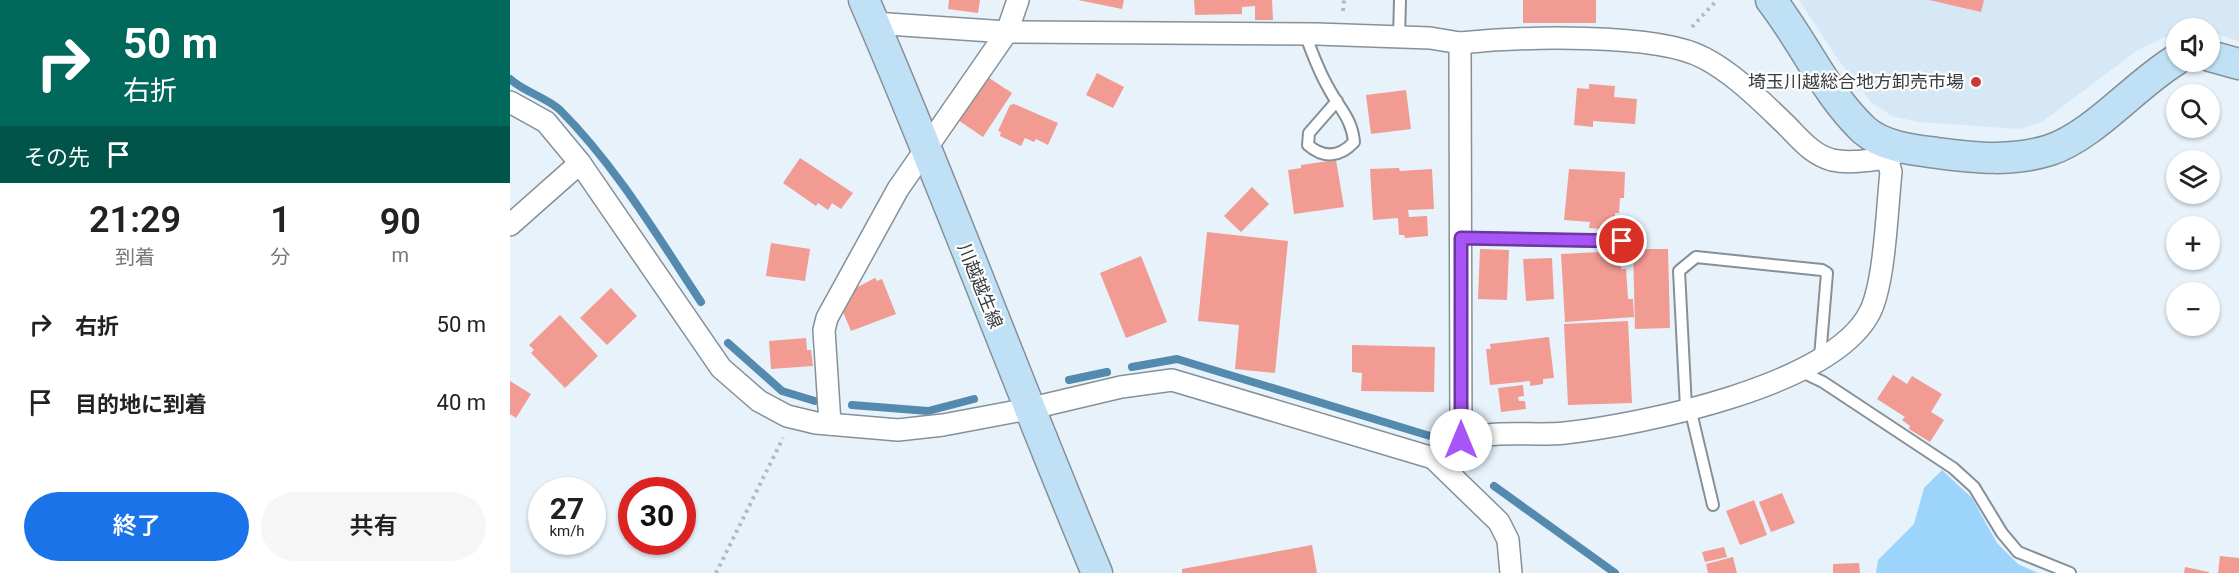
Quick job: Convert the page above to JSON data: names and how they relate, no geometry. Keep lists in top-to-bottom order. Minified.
{"streets":{"main road":["川越越生線"]},"places":["埼玉川越総合地方卸売市場"],"page":{"turn":["50 m","右折"],"map_buttons":["+","−"],"then":"その先","eta":["21:29","到着","1","分","90","m"],"list":[{"name":"右折","value":"50 m"},{"name":"目的地に到着","value":"40 m"}],"speed":"27 km/h","limit":"30","buttons":["終了","共有"]}}
